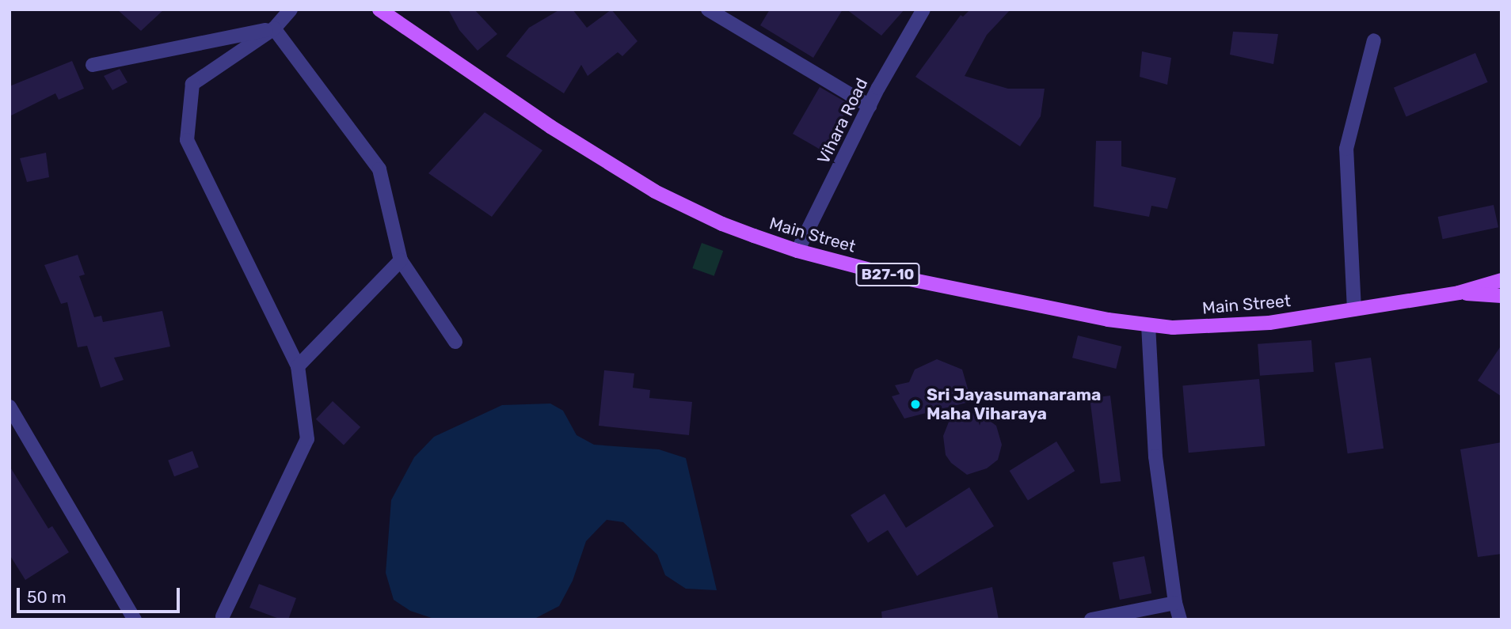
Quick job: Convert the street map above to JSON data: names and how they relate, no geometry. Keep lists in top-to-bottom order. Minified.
{"streets":{"main road":["Main Street","B27-10"],"street":["Vihara Road"]},"crossings":[["Vihara Road","Main Street"]],"places":["Sri Jayasumanarama Maha Viharaya"],"scale_bar":"50 m"}
